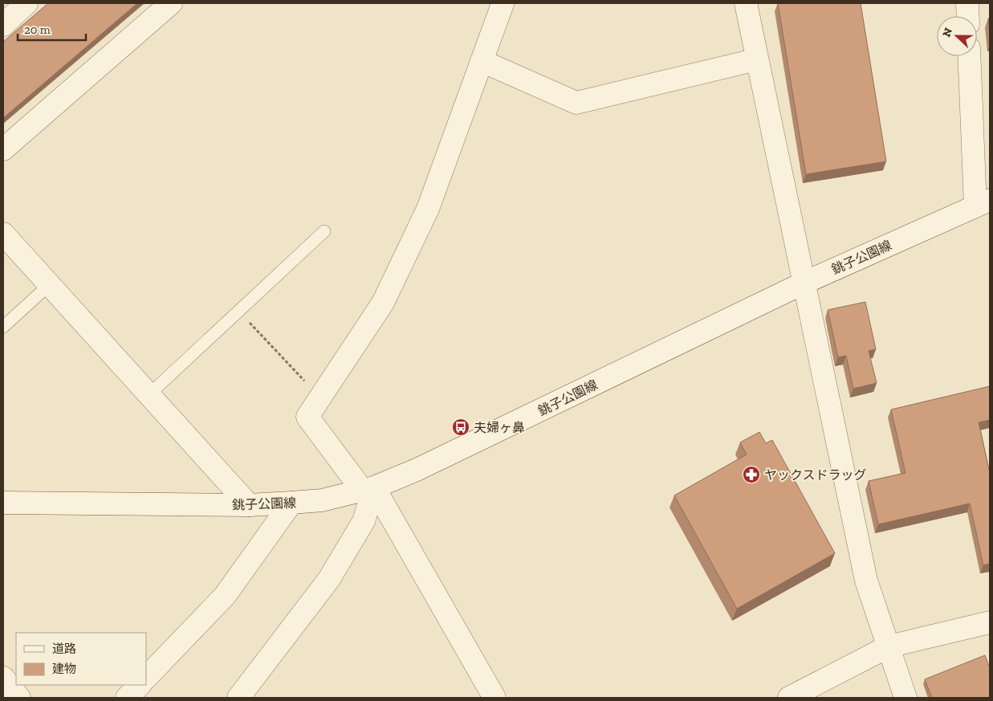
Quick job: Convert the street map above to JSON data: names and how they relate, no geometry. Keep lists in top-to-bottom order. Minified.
{"streets":{"street":["銚子公園線"]},"places":{"bus stop":["夫婦ヶ鼻"],"pharmacy":["ヤックスドラッグ"]},"legend":["道路","建物"],"scale_bar":"20 m","north":"left"}
